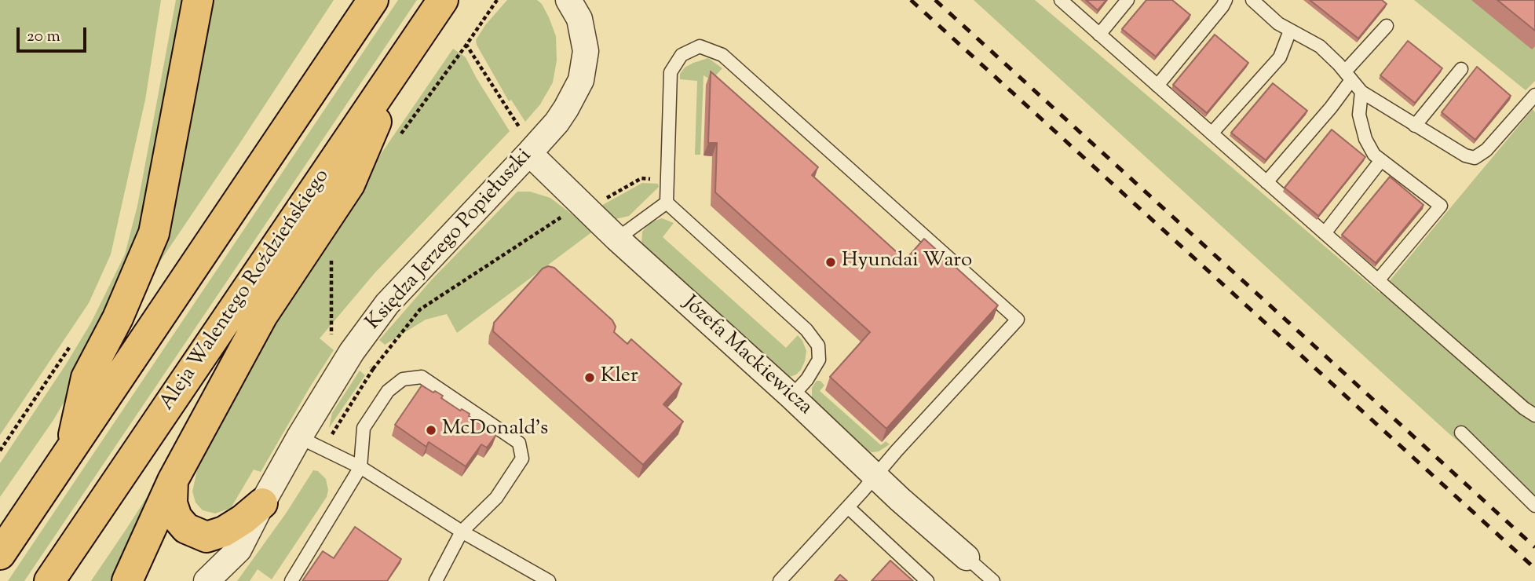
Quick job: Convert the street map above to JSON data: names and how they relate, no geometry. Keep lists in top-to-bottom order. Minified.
{"streets":{"highway":["Aleja Walentego Roździeńskiego"],"street":["Księdza Jerzego Popiełuszki","Józefa Mackiewicza"]},"crossings":[["Księdza Jerzego Popiełuszki","Józefa Mackiewicza"]],"places":["Hyundai Waro","Kler","McDonald's"],"scale_bar":"20 m"}
